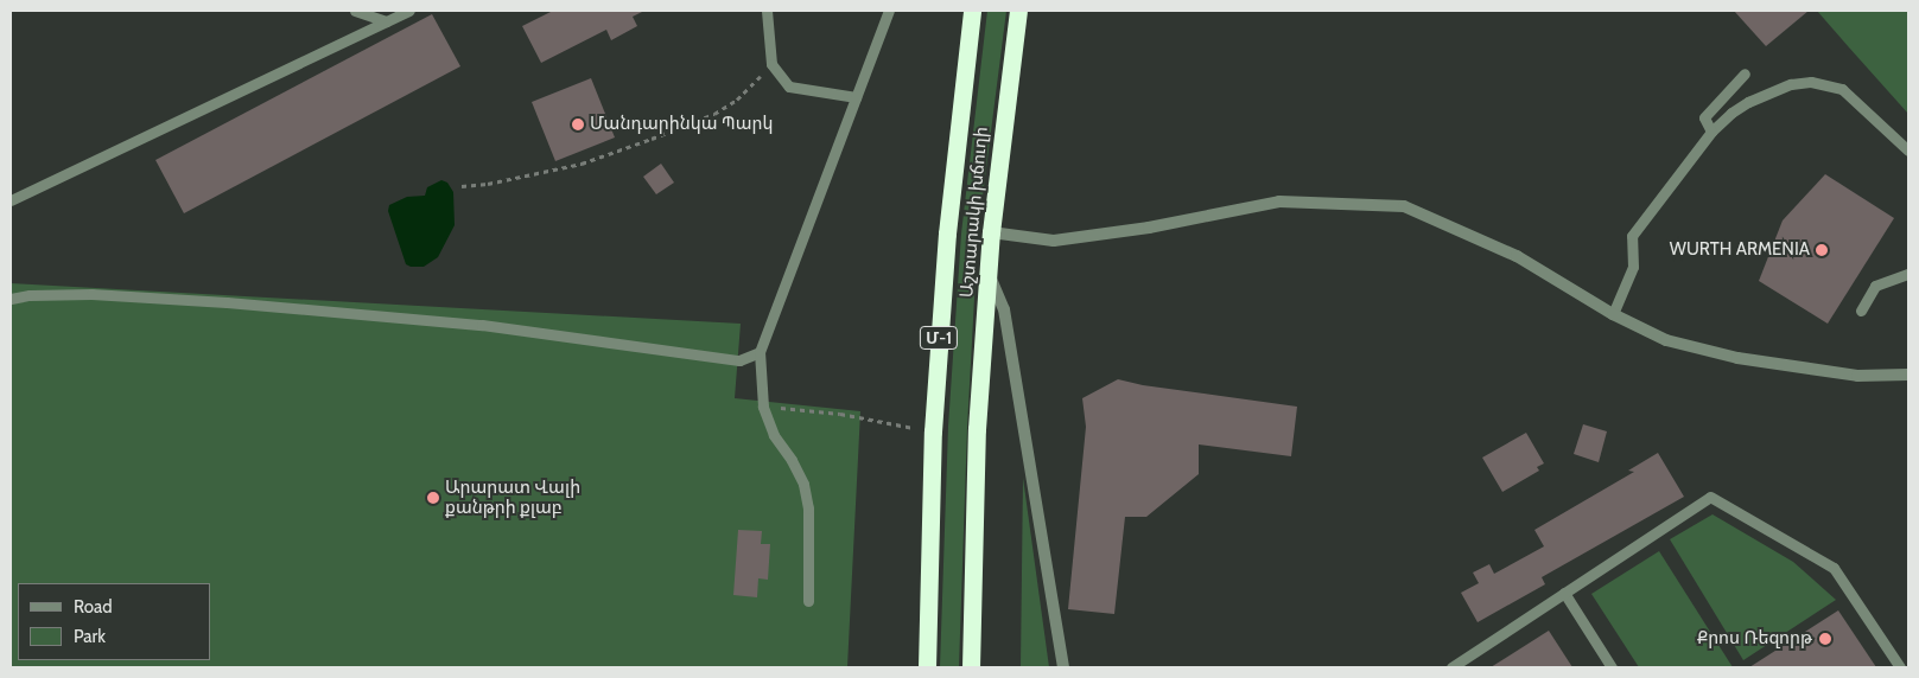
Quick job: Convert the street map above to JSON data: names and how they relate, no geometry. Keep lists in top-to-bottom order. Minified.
{"streets":{"highway":["Աշտարակի խճուղի","Մ-1"]},"places":["Մանդարինկա Պարկ","WURTH ARMENIA","Արարատ Վալի քանթրի քլաբ","Քրոս Ռեզորթ"],"legend":["Road","Park"]}
